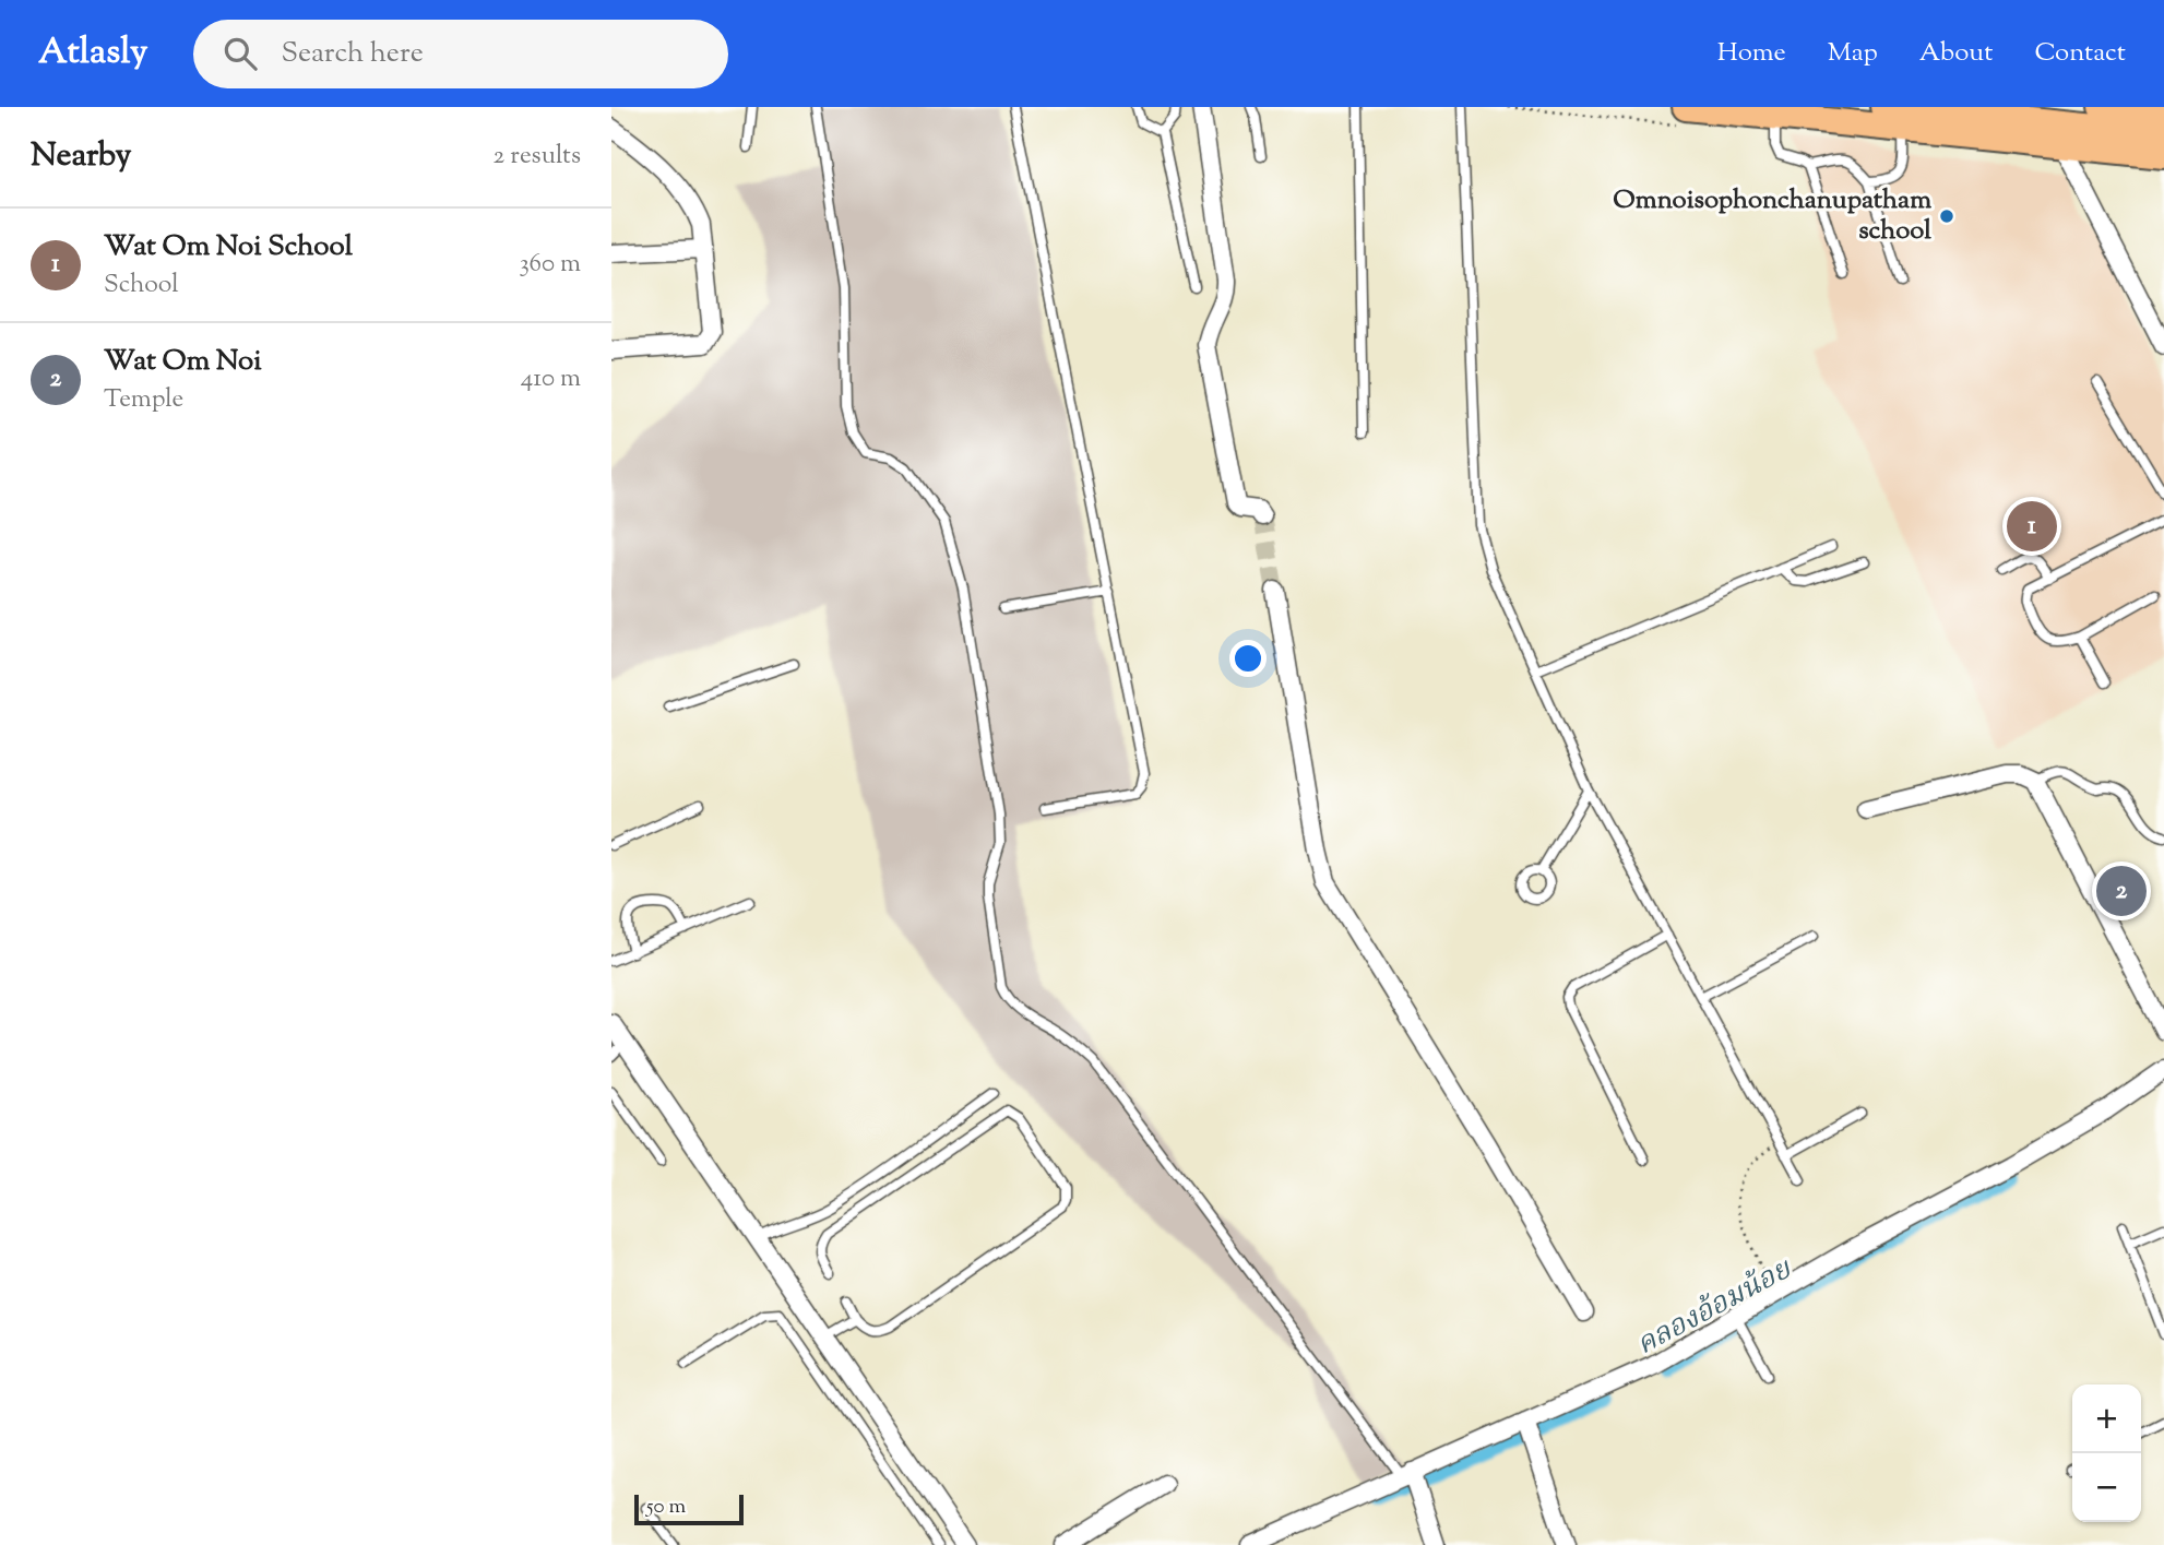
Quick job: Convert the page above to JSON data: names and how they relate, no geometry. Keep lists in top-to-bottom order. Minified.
{"water":["คลองอ้อมน้อย"],"places":["Omnoisophonchanupatham school"],"scale_bar":"50 m","page":{"header":"Atlasly","search":"Search here","nav":["Home","Map","About","Contact"],"heading":["Nearby","2 results"],"list":[{"mark":"1","name":"Wat Om Noi School","note":"School","value":"360 m"},{"mark":"2","name":"Wat Om Noi","note":"Temple","value":"410 m"}],"pins":["1","2"],"map_buttons":["+","−"],"scale":"50 m"}}
